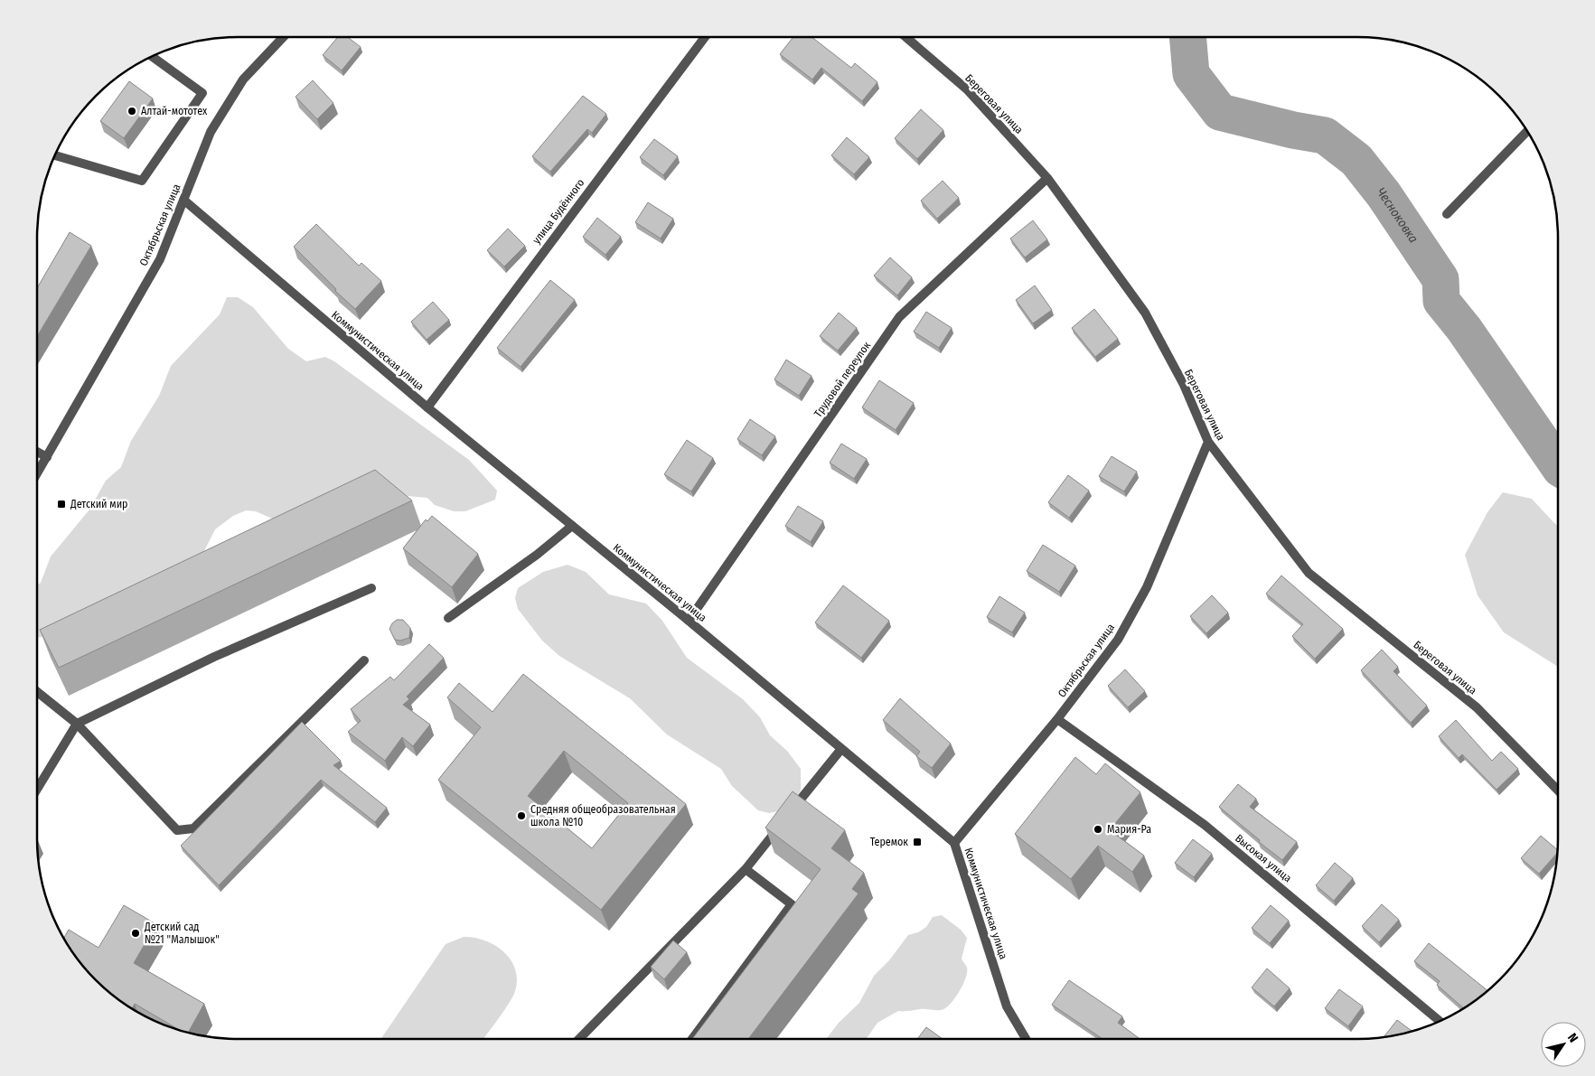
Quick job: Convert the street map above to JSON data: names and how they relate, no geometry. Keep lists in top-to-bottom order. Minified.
{"streets":{"street":["Береговая улица","улица Будённого","Октябрьская улица","Коммунистическая улица","Трудовой переулок","Высокая улица"]},"crossings":[["Береговая улица","Октябрьская улица"],["Береговая улица","Трудовой переулок"],["улица Будённого","Коммунистическая улица"],["Октябрьская улица","Коммунистическая улица"],["Октябрьская улица","Высокая улица"],["Коммунистическая улица","Трудовой переулок"]],"water":["Чесноковка"],"places":{"other":["Алтай-мототех","Средняя общеобразовательная школа №10","Мария-Ра","Детский сад №21 \"Малышок\""],"transit":["Детский мир","Теремок"]},"north":"top right"}
